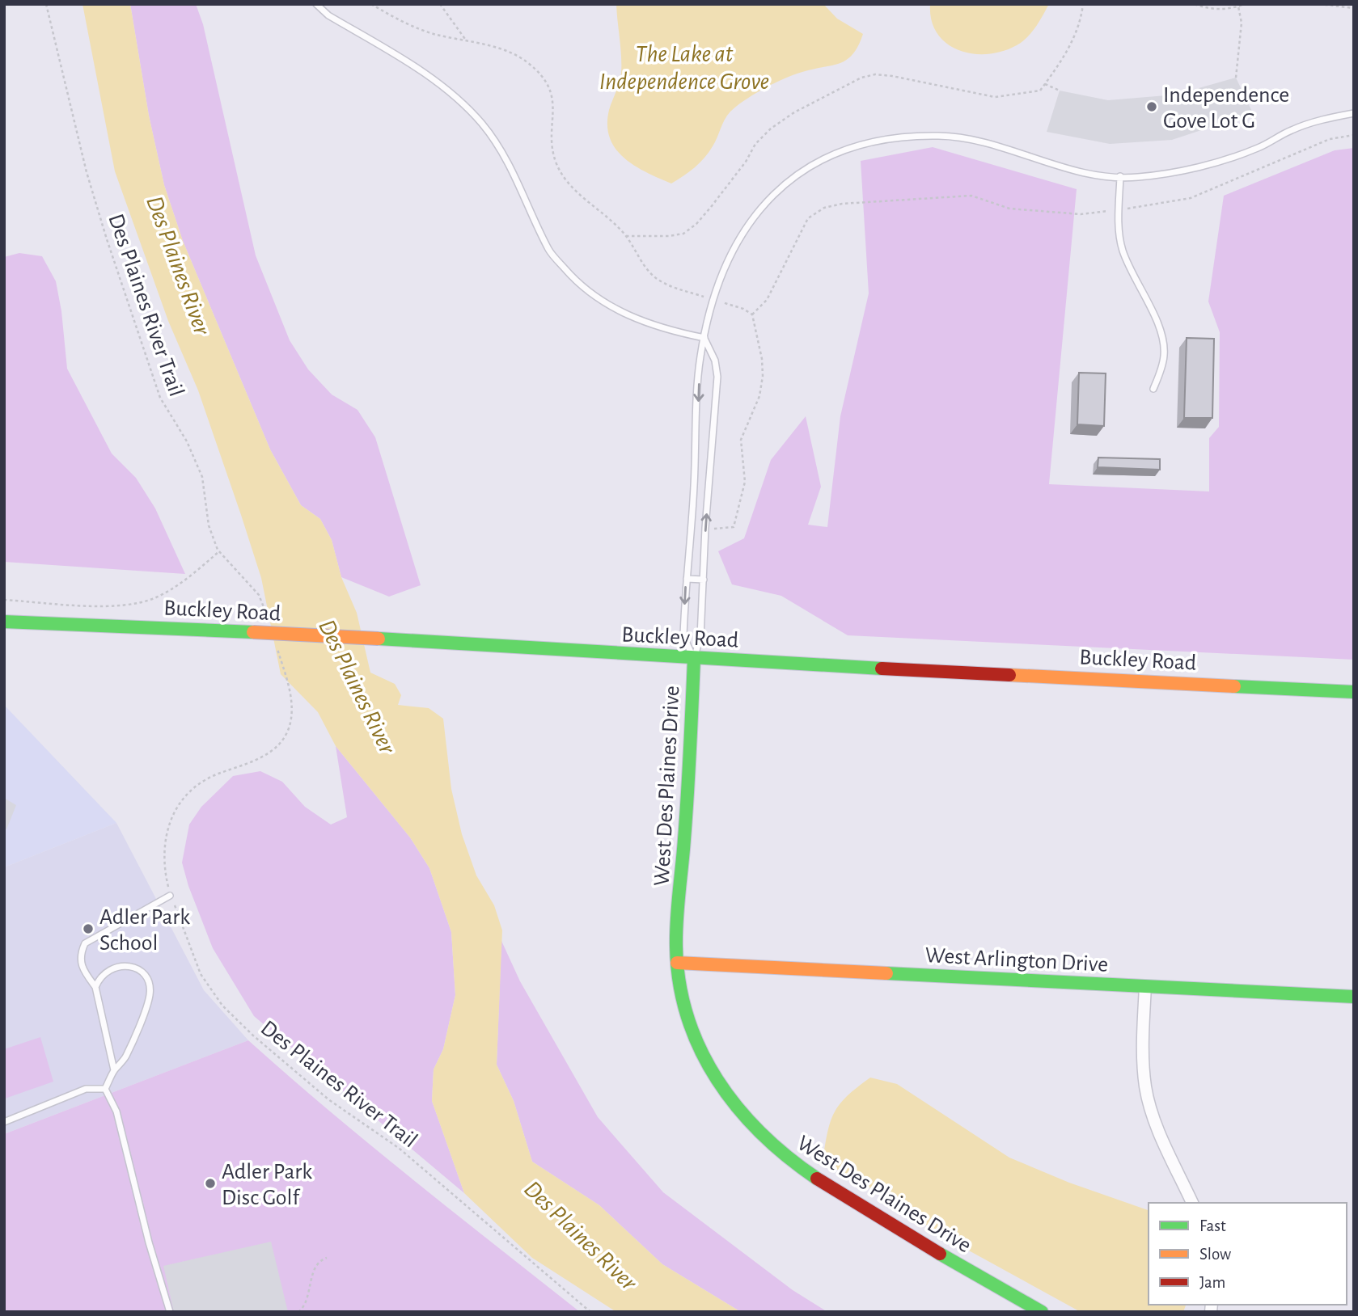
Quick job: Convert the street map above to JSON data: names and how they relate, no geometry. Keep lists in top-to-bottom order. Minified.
{"streets":{"street":["Buckley Road","West Des Plaines Drive","West Arlington Drive"],"path":["Des Plaines River Trail"]},"crossings":[["Buckley Road","West Des Plaines Drive"],["West Des Plaines Drive","West Arlington Drive"]],"water":["The Lake at Independence Grove","Des Plaines River"],"places":["Independence Gove Lot G","Adler Park School","Adler Park Disc Golf"],"legend":["Fast","Slow","Jam"]}
